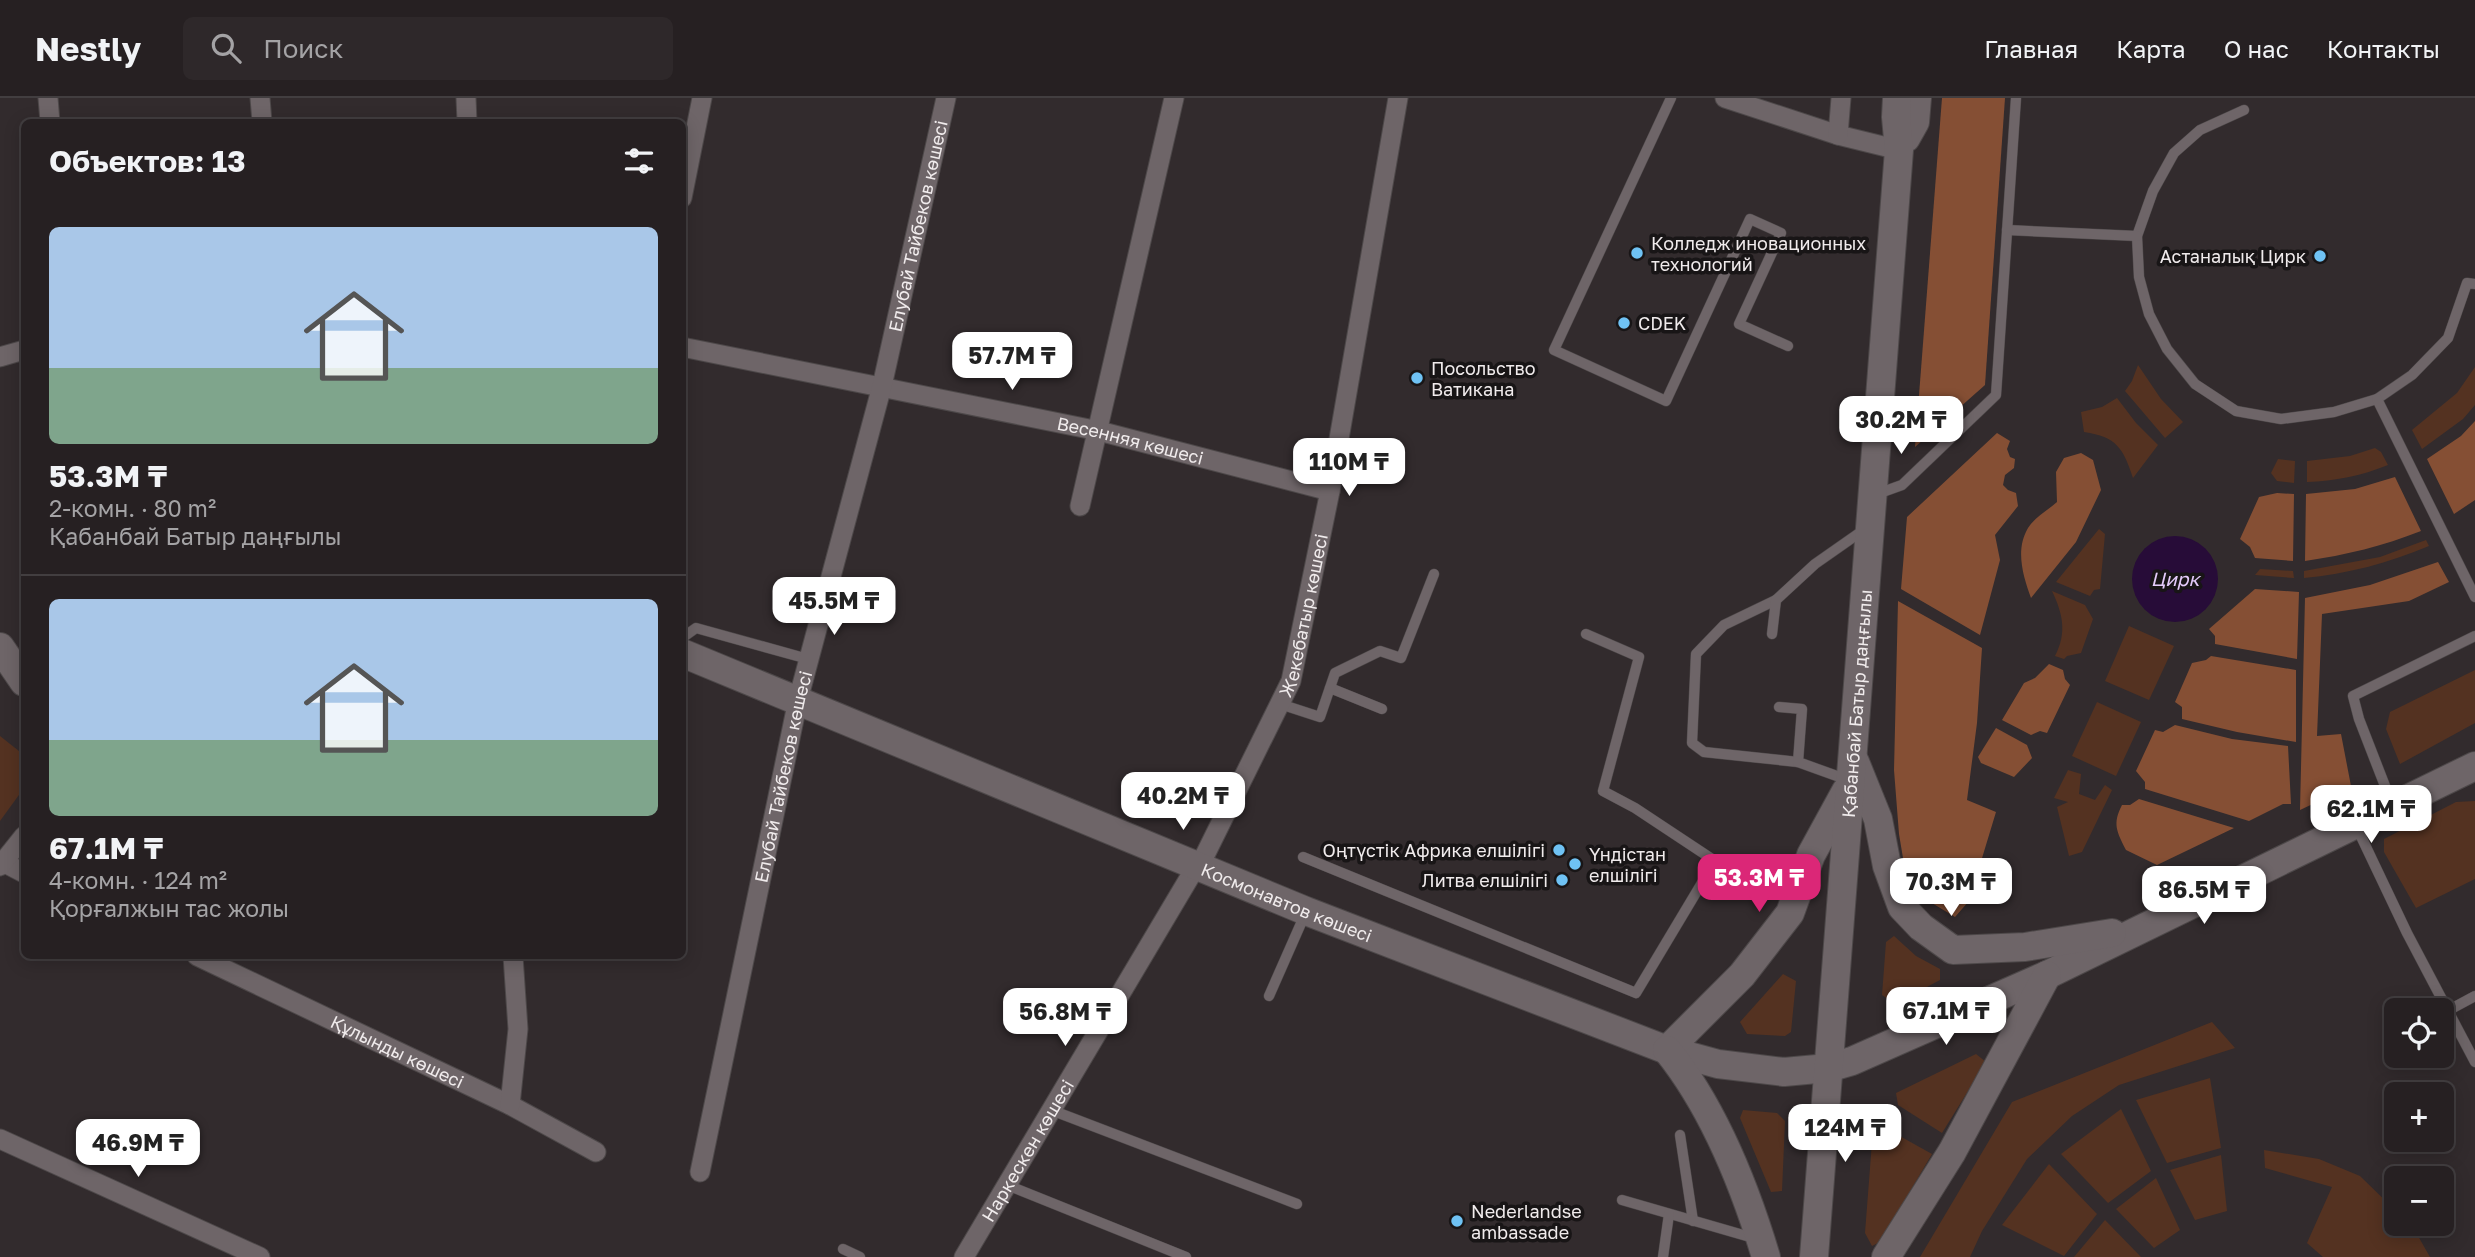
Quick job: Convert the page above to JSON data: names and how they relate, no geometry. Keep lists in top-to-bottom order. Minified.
{"streets":{"main road":["Қабанбай Батыр даңғылы","Космонавтов көшесі"],"street":["Елубай Тайбеков көшесі","Весенняя көшесі","Жекебатыр көшесі","Құлынды көшесі","Наркескен көшесі"]},"crossings":[["Елубай Тайбеков көшесі","Весенняя көшесі"],["Елубай Тайбеков көшесі","Космонавтов көшесі"],["Весенняя көшесі","Жекебатыр көшесі"],["Жекебатыр көшесі","Космонавтов көшесі"],["Жекебатыр көшесі","Наркескен көшесі"],["Қабанбай Батыр даңғылы","Космонавтов көшесі"],["Космонавтов көшесі","Наркескен көшесі"]],"water":["Цирк"],"places":["Колледж иновационных технологий","Астаналық Цирк","CDEK","Посольство Ватикана","Оңтүстік Африка елшілігі","Үндістан елшілігі","Литва елшілігі","Nederlandse ambassade"],"page":{"header":"Nestly","search":"Поиск","nav":["Главная","Карта","О нас","Контакты"],"heading":"Объектов: 13","list":[{"name":"53.3M ₸","note":"2-комн. · 80 m² · Қабанбай Батыр даңғылы"},{"name":"67.1M ₸","note":"4-комн. · 124 m² · Қорғалжын тас жолы"}],"price":["57.7M ₸","30.2M ₸","110M ₸","45.5M ₸","40.2M ₸","62.1M ₸","53.3M ₸","70.3M ₸","86.5M ₸","67.1M ₸","56.8M ₸","124M ₸","46.9M ₸"],"map_buttons":["+","−"]}}
